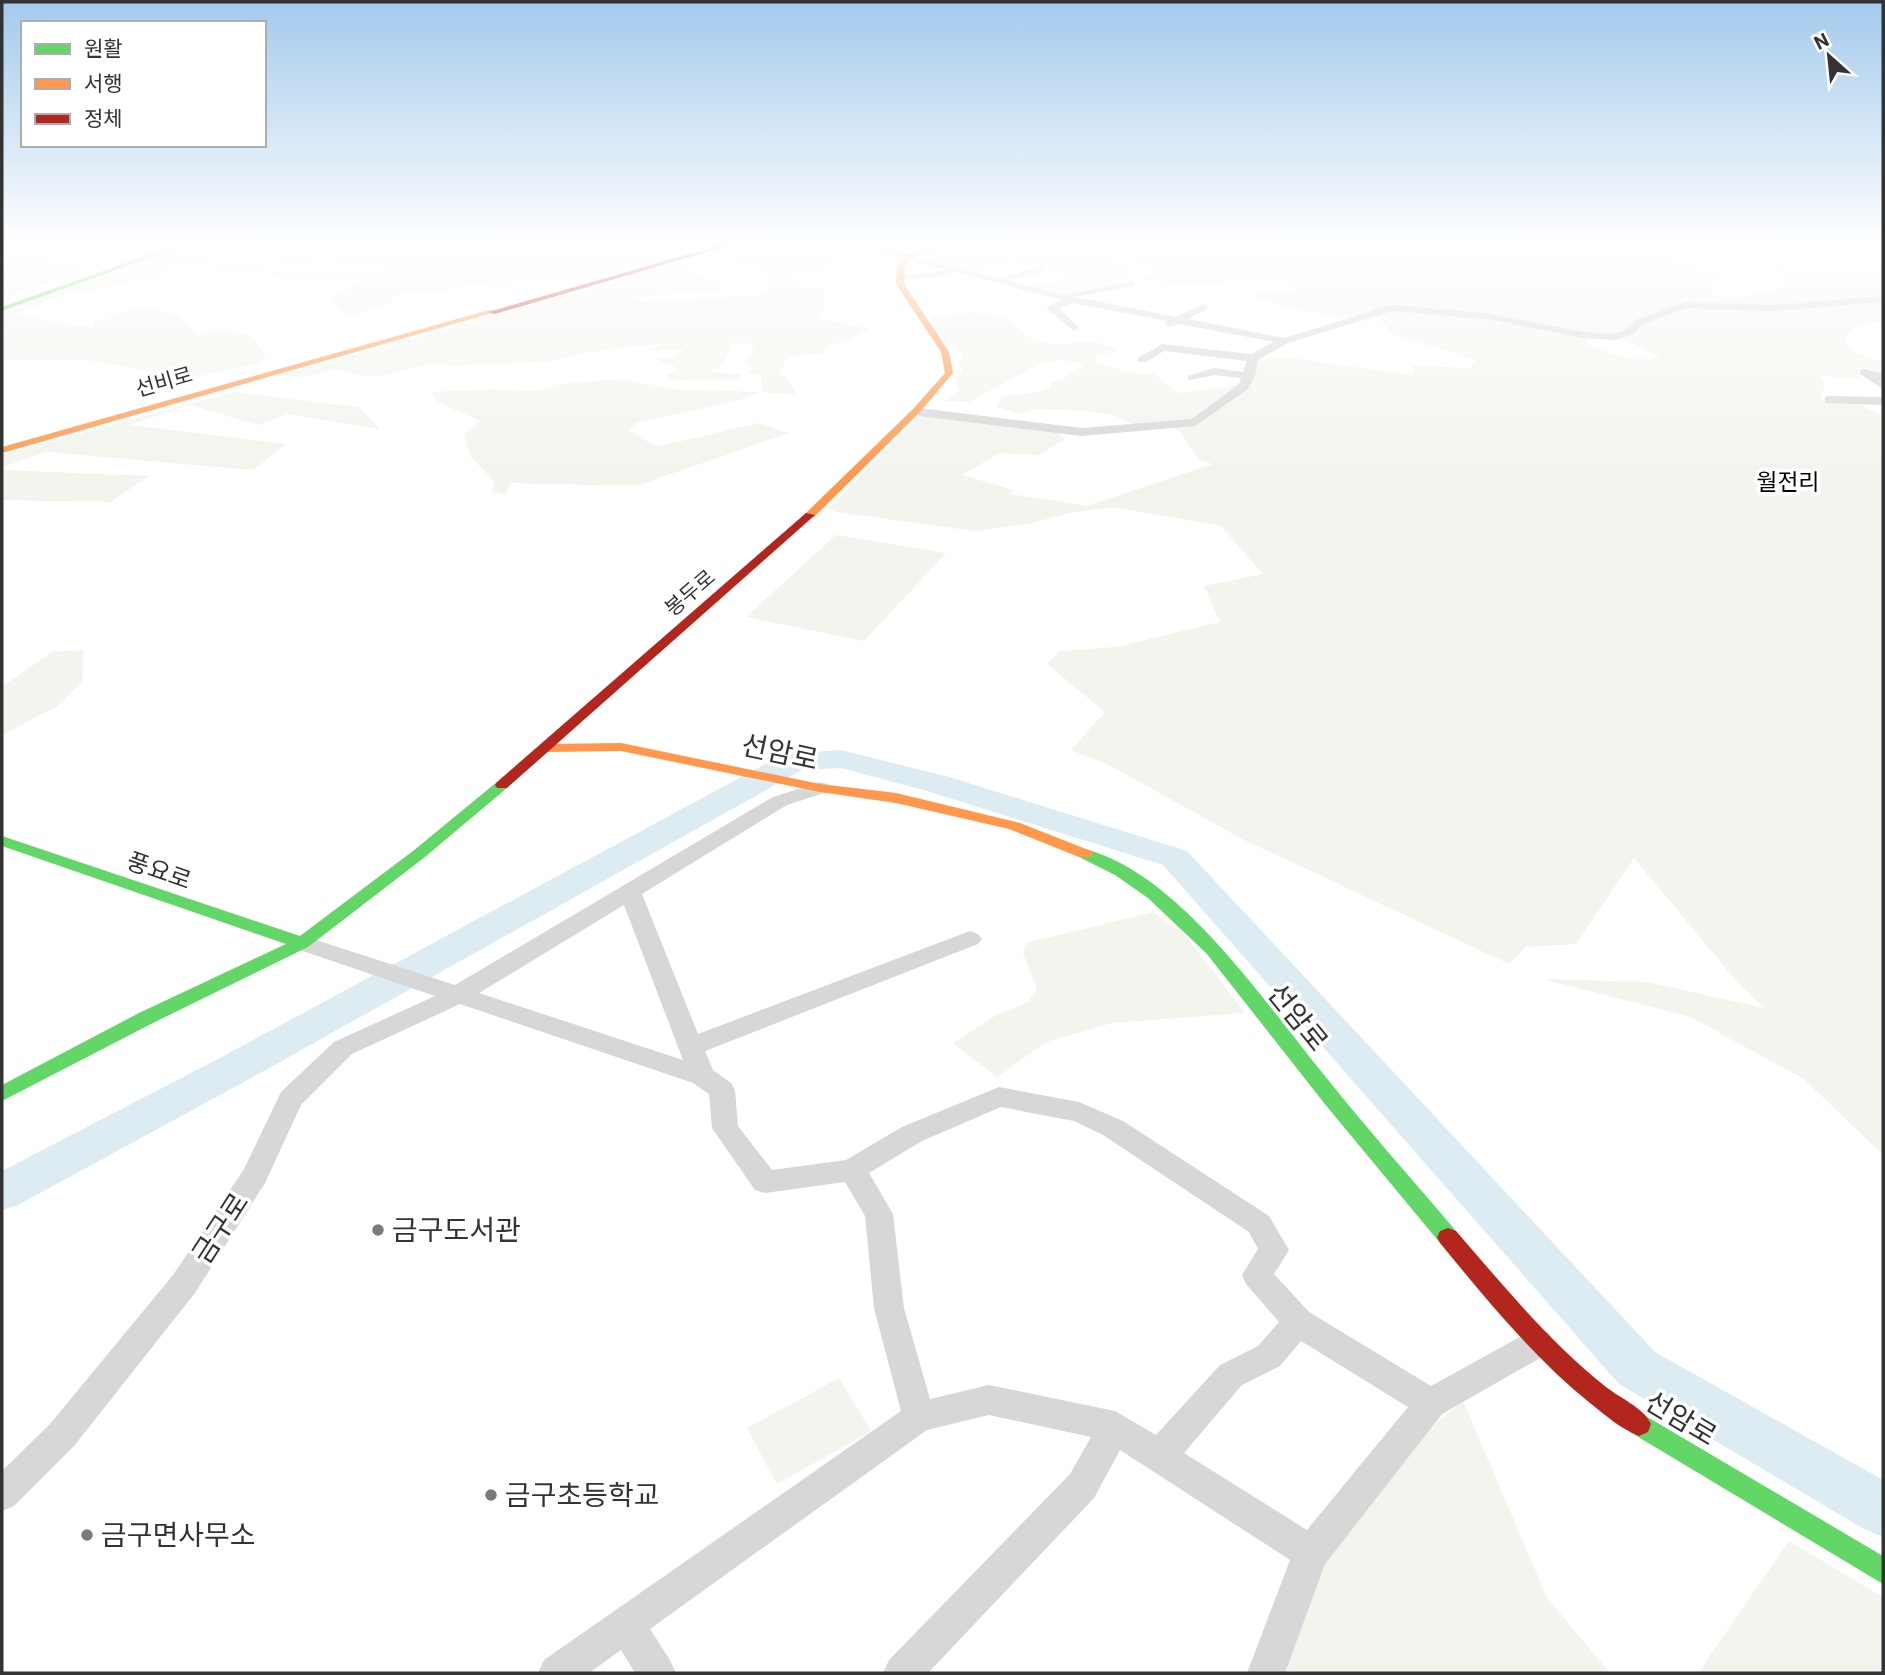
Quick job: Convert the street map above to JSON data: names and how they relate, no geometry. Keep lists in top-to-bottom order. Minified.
{"streets":{"main road":["선비로","봉두로","선암로","풍요로"],"street":["금구로"]},"crossings":[["봉두로","선암로"],["봉두로","풍요로"],["선암로","금구로"]],"districts":["월전리"],"places":["금구도서관","금구초등학교","금구면사무소"],"legend":["원활","서행","정체"],"north":"top left"}
